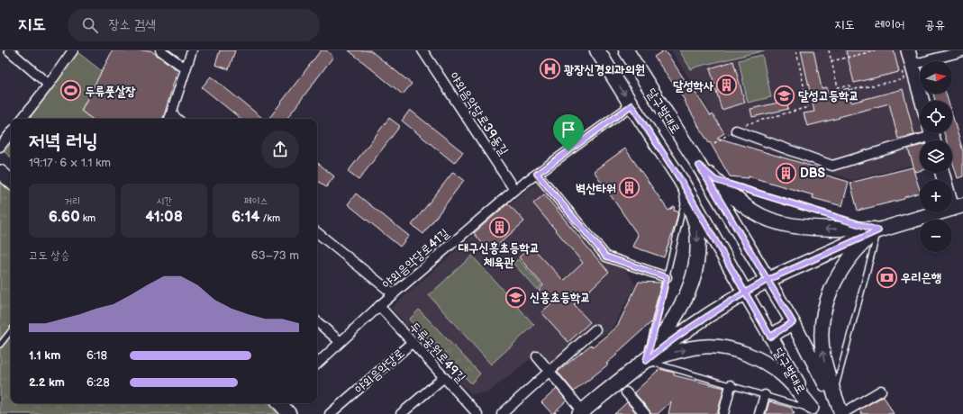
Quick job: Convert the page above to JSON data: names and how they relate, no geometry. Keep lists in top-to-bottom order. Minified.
{"streets":{"main road":["달구벌대로"],"street":["야외음악당로39동길","야외음악당로41길","두류공원로49길","야외음악당로"]},"crossings":[["달구벌대로","야외음악당로41길"],["야외음악당로39동길","야외음악당로41길"],["야외음악당로41길","두류공원로49길"],["두류공원로49길","야외음악당로"]],"places":{"hospital":["광장신경외과의원"],"building":["달성학사","DBS","벽산타워","대구신흥초등학교 체육관"],"sports":["두류풋살장"],"school or university":["달성고등학교","신흥초등학교"],"bank":["우리은행"]},"north":"right","page":{"header":"지도","search":"장소 검색","nav":["지도","레이어","공유"],"map_buttons":["+","−"],"heading":["저녁 러닝","19:17 · 6 × 1.1 km"],"stats":[["거리","6.60 km"],["시간","41:08"],["페이스","6:14 /km"]],"chart":["고도 상승","63–73 m"],"list":[{"name":"1.1 km","note":"6:18"},{"name":"2.2 km","note":"6:28"}]}}
